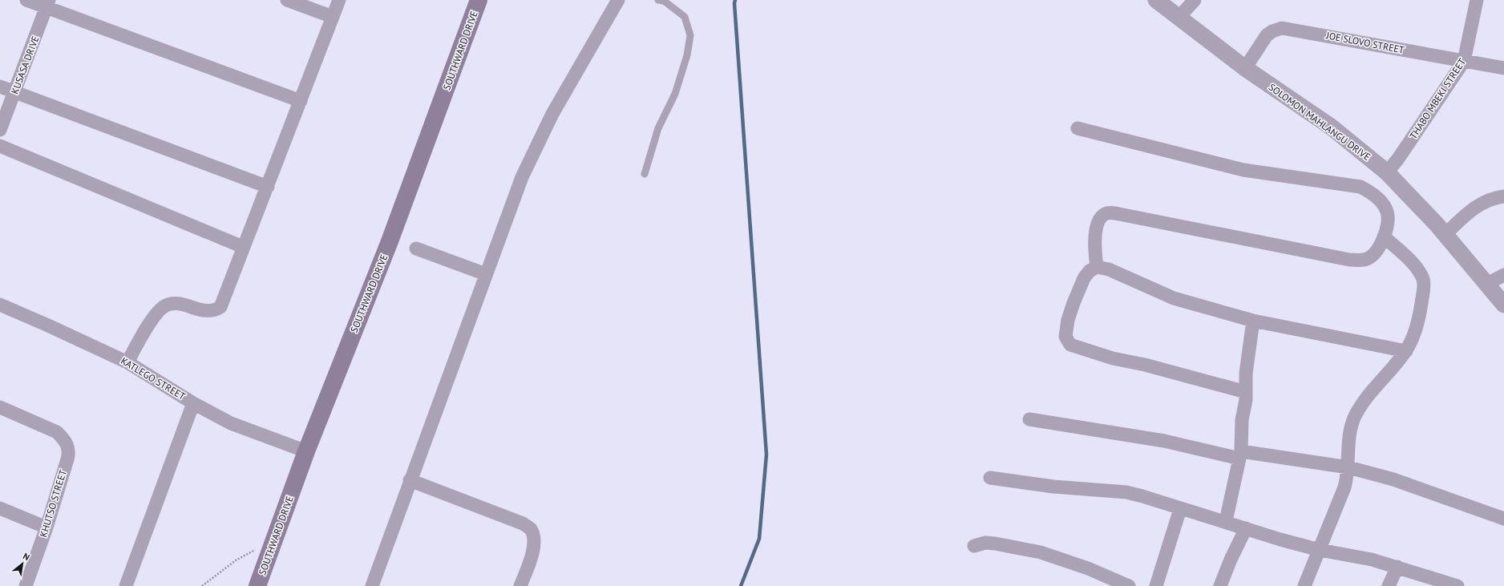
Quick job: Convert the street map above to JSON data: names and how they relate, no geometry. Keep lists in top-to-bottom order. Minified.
{"streets":{"main road":["SOUTHWARD DRIVE"],"street":["JOE SLOVO STREET","KUSASA DRIVE","THABO MBEKI STREET","SOLOMON MAHLANGU DRIVE","KATLEGO STREET","KHUTSO STREET"]},"crossings":[["JOE SLOVO STREET","THABO MBEKI STREET"],["JOE SLOVO STREET","SOLOMON MAHLANGU DRIVE"],["SOUTHWARD DRIVE","KATLEGO STREET"],["THABO MBEKI STREET","SOLOMON MAHLANGU DRIVE"]],"north":"top right"}
